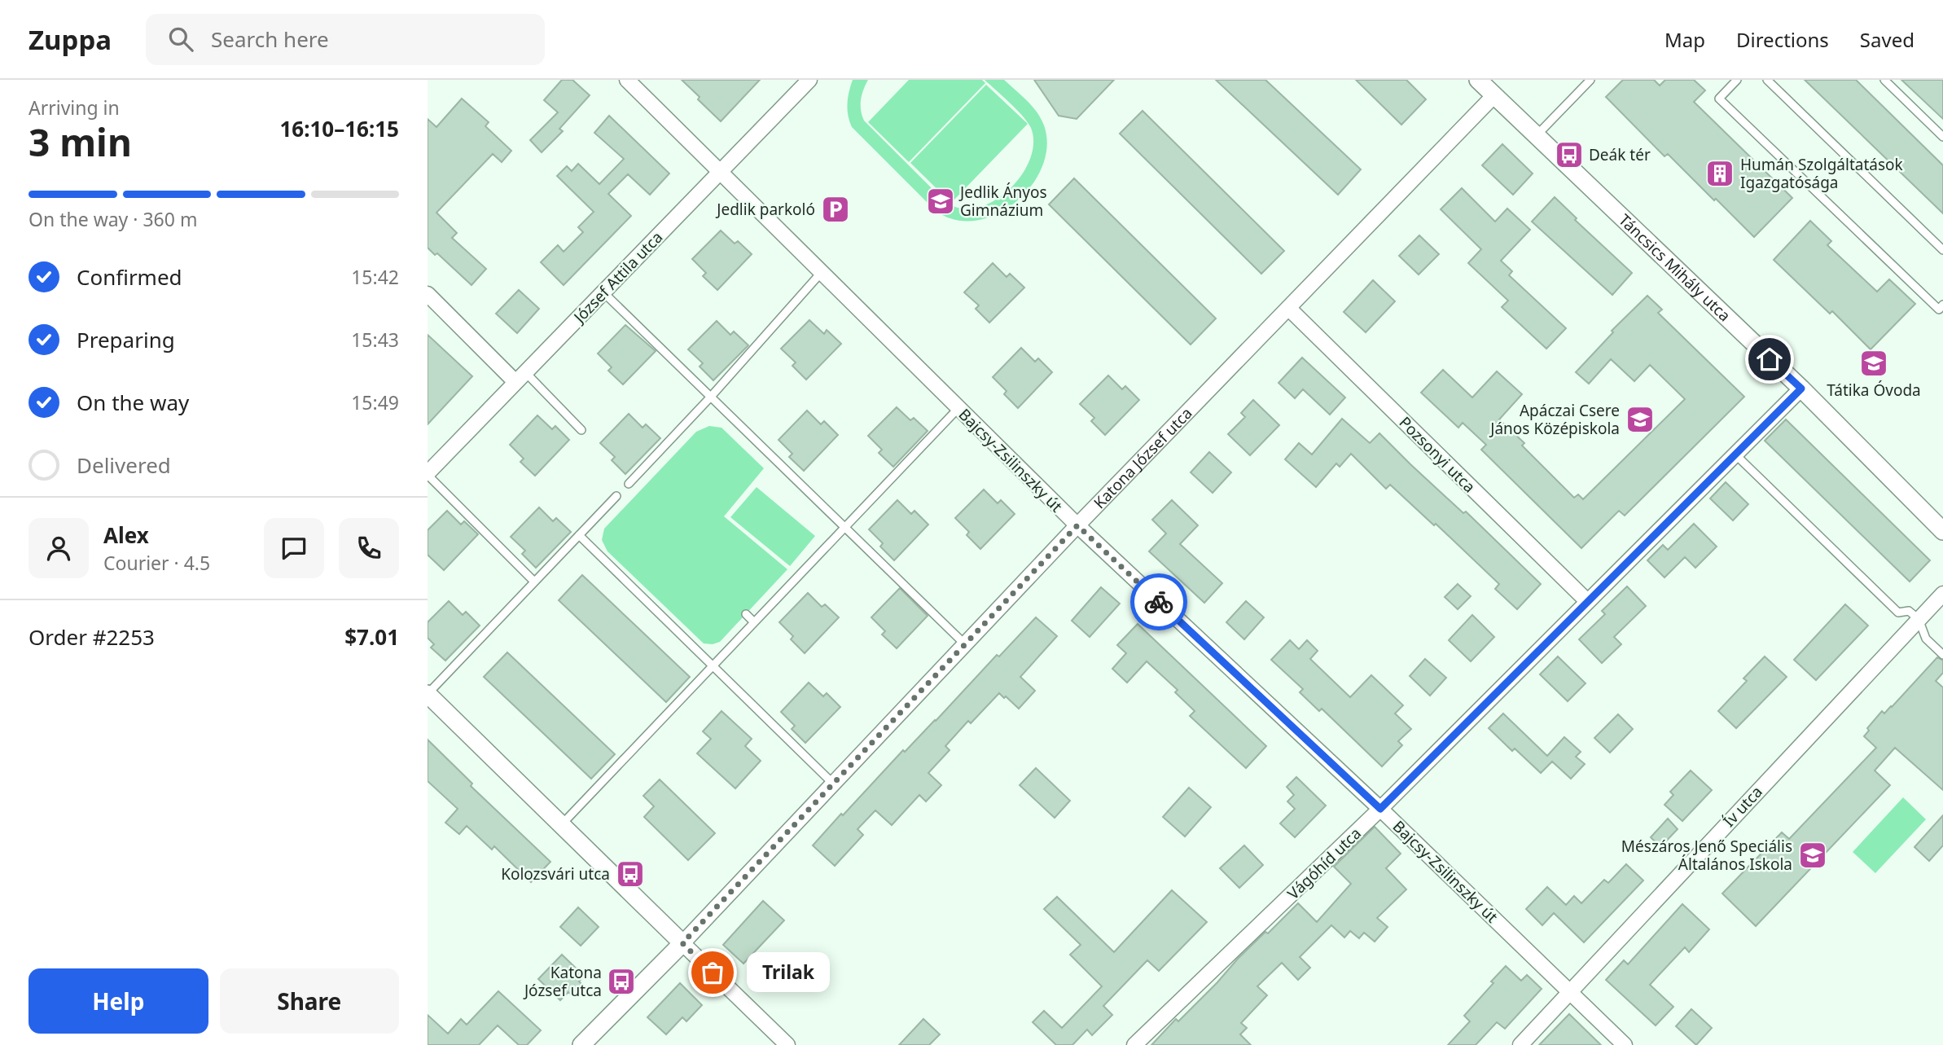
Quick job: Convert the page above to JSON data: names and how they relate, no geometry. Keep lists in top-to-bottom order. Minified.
{"streets":{"street":["Táncsics Mihály utca","József Attila utca","Pozsonyi utca","Katona József utca","Bajcsy-Zsilinszky út","Ív utca","Vágóhíd utca"]},"crossings":[["Táncsics Mihály utca","Katona József utca"],["Táncsics Mihály utca","Vágóhíd utca"],["József Attila utca","Bajcsy-Zsilinszky út"],["Pozsonyi utca","Katona József utca"],["Pozsonyi utca","Vágóhíd utca"],["Katona József utca","Bajcsy-Zsilinszky út"],["Bajcsy-Zsilinszky út","Ív utca"],["Bajcsy-Zsilinszky út","Vágóhíd utca"]],"places":{"bus stop":["Deák tér","Kolozsvári utca","Katona József utca"],"building":["Humán Szolgáltatások Igazgatósága"],"school or university":["Jedlik Ányos Gimnázium","Tátika Óvoda","Apáczai Csere János Középiskola","Mészáros Jenő Speciális Általános Iskola"],"parking":["Jedlik parkoló"],"other":["Trilak"]},"page":{"header":"Zuppa","search":"Search here","nav":["Map","Directions","Saved"],"heading":["3 min","Arriving in","16:10–16:15"],"panel":["Alex","Courier · 4.5","Order #2253","$7.01"],"bar":"On the way · 360 m","list":[["Confirmed","15:42"],["Preparing","15:43"],["On the way","15:49"],"Delivered"],"bubble":"Trilak","buttons":["Help","Share"]}}
